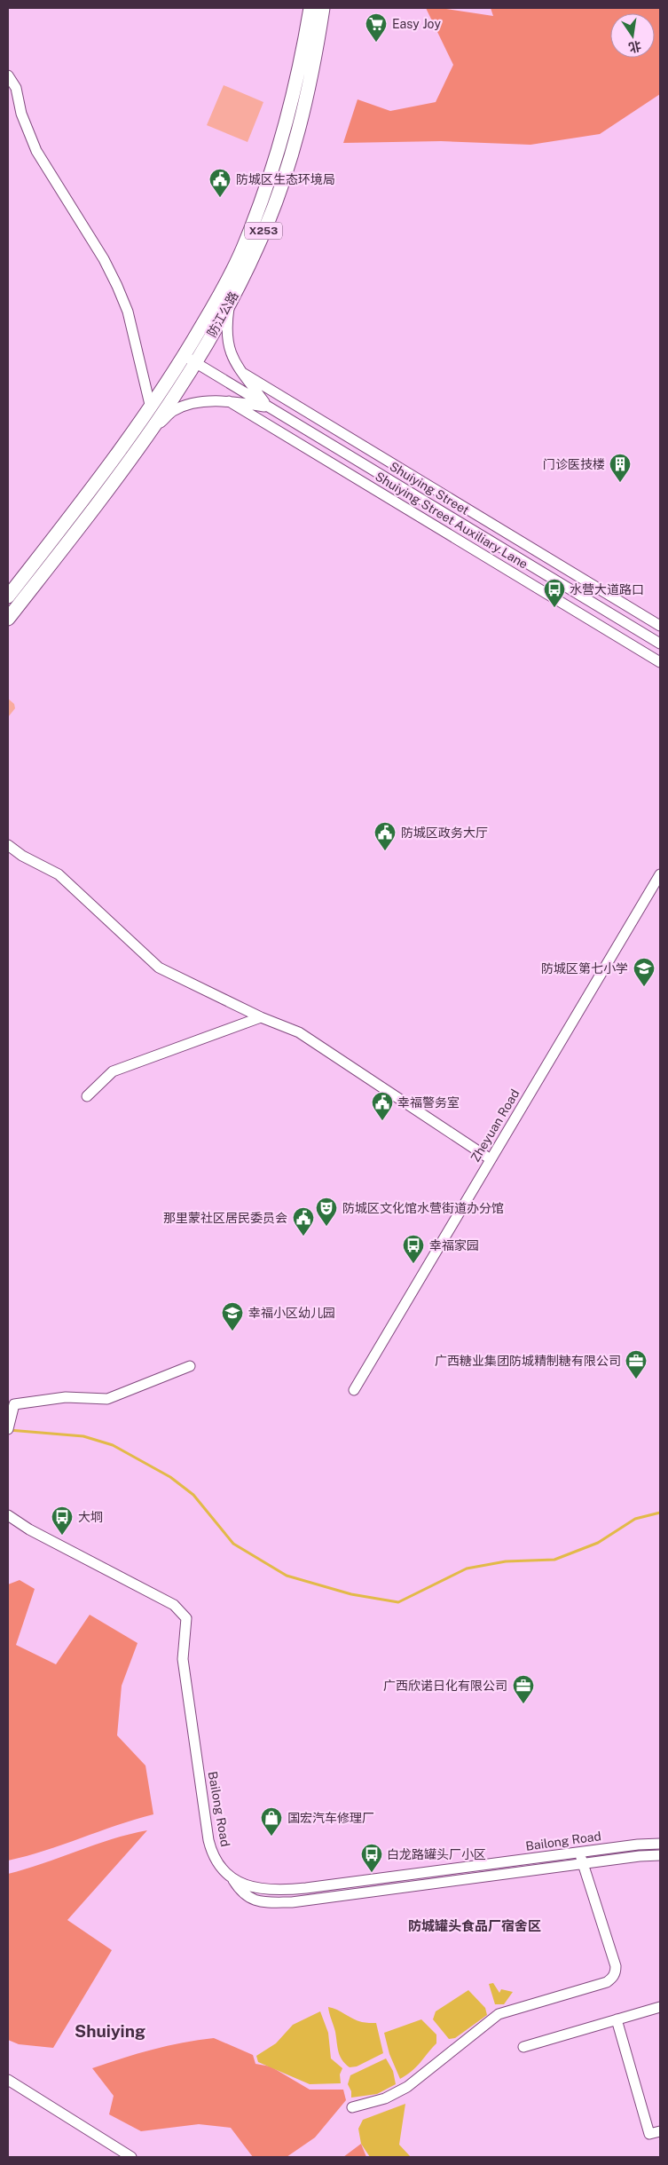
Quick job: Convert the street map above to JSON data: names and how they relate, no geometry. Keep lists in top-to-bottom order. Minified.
{"streets":{"main road":["X253","防江公路"],"street":["Shuiying Street","Shuiying Street Auxiliary Lane","Zheyuan Road","Bailong Road"]},"crossings":[["防江公路","Shuiying Street"]],"districts":["防城罐头食品厂宿舍区","Shuiying"],"places":{"supermarket":["Easy Joy"],"public building":["防城区生态环境局","防城区政务大厅","幸福警务室","那里蒙社区居民委员会"],"building":["门诊医技楼"],"bus stop":["水营大道路口","幸福家园","大垌","白龙路罐头厂小区"],"school or university":["防城区第七小学","幸福小区幼儿园"],"theatre":["防城区文化馆水营街道办分馆"],"office":["广西糖业集团防城精制糖有限公司","广西欣诺日化有限公司"],"shop":["国宏汽车修理厂"]},"north":"bottom"}
